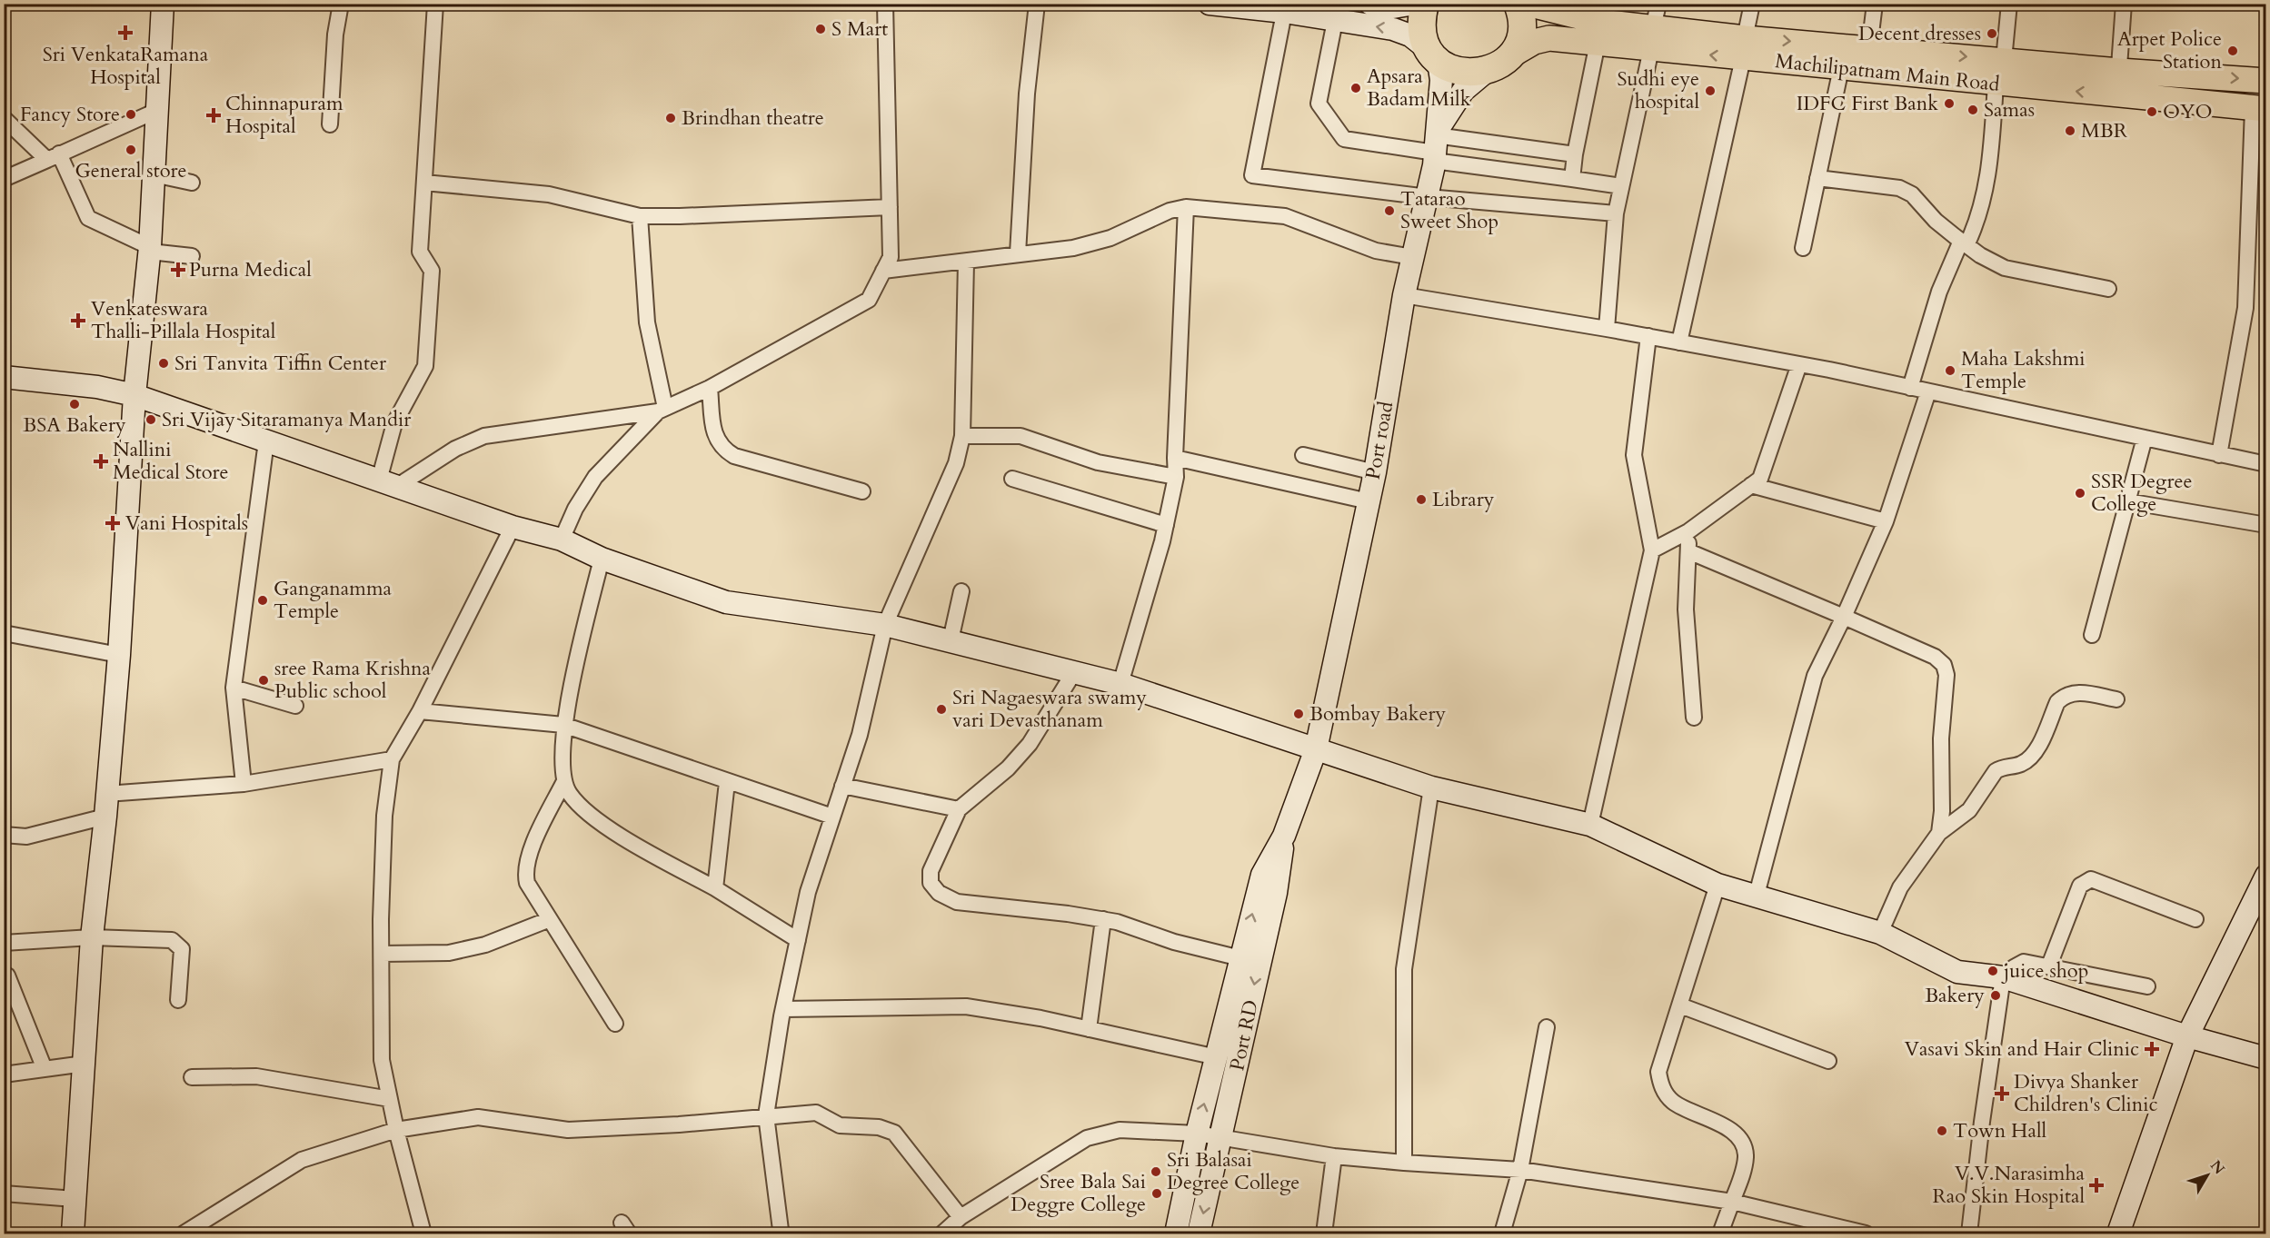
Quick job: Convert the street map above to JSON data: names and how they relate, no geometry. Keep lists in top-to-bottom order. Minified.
{"streets":{"main road":["Machilipatnam Main Road"],"street":["Port road","Port RD"]},"crossings":[["Port road","Port RD"]],"places":{"other":["S Mart","Decent dresses","Arpet Police Station","Apsara Badam Milk","Sudhi eye hospital","IDFC First Bank","Samas","OYO","Fancy Store","Brindhan theatre","MBR","General store","Tatarao Sweet Shop","Sri Tanvita Tiffin Center","Maha Lakshmi Temple","BSA Bakery","Sri Vijay Sitaramanya Mandir","SSR Degree College","Library","Ganganamma Temple","sree Rama Krishna Public school","Sri Nagaeswara swamy vari Devasthanam","Bombay Bakery","juice shop","Bakery","Town Hall","Sri Balasai Degree College","Sree Bala Sai Deggre College"],"health":["Sri VenkataRamana Hospital","Chinnapuram Hospital","Purna Medical","Venkateswara Thalli-Pillala Hospital","Nallini Medical Store","Vani Hospitals","Vasavi Skin and Hair Clinic","Divya Shanker Children's Clinic","V.V.Narasimha Rao Skin Hospital"]},"north":"top right"}
